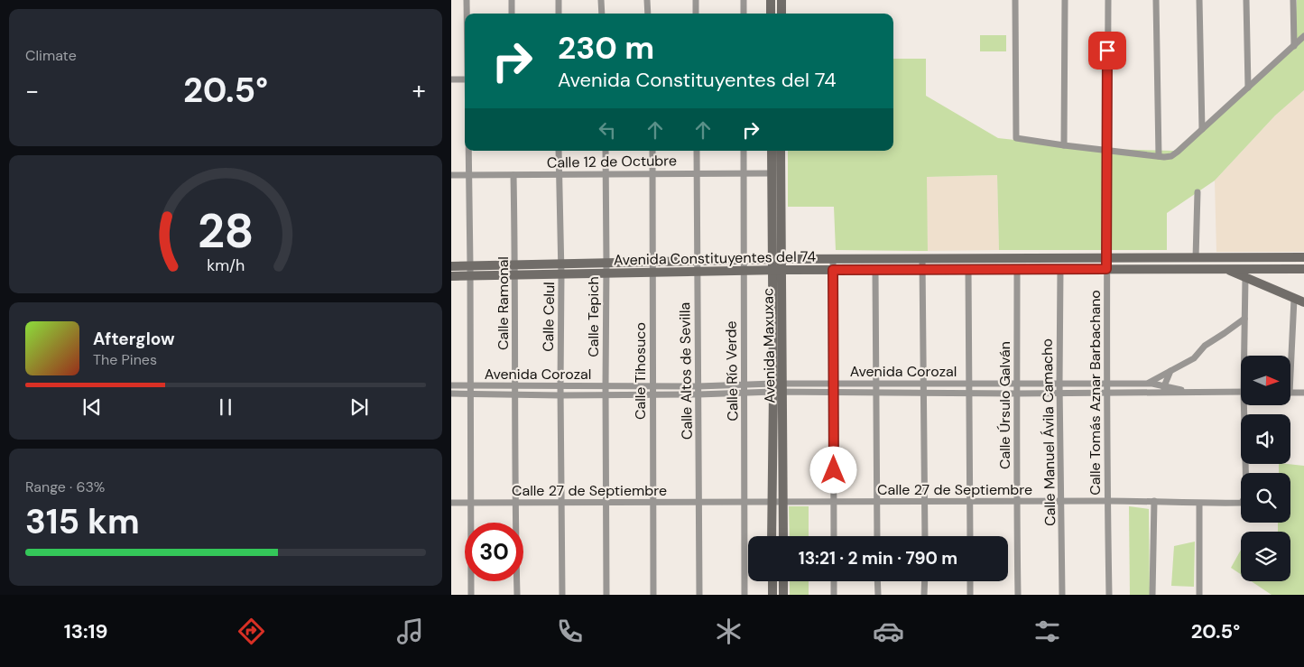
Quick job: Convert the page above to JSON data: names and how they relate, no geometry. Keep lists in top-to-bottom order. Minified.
{"streets":{"main road":["Avenida Constituyentes del 74","Avenida Maxuxac"],"street":["Calle 12 de Octubre","Calle Ramonal","Calle Celul","Calle Tepich","Calle Tihosuco","Calle Altos de Sevilla","Calle Río Verde","Avenida Corozal","Calle Tomás Aznar Barbachano","Calle Úrsulo Galván","Calle Manuel Ávila Camacho","Calle 27 de Septiembre"]},"crossings":[["Calle 12 de Octubre","Calle Ramonal"],["Calle 12 de Octubre","Calle Celul"],["Calle 12 de Octubre","Calle Tepich"],["Calle 12 de Octubre","Avenida Maxuxac"],["Calle 12 de Octubre","Calle Tihosuco"],["Calle 12 de Octubre","Calle Altos de Sevilla"],["Calle 12 de Octubre","Calle Río Verde"],["Avenida Constituyentes del 74","Calle Ramonal"],["Avenida Constituyentes del 74","Calle Celul"],["Avenida Constituyentes del 74","Calle Tepich"],["Avenida Constituyentes del 74","Avenida Maxuxac"],["Avenida Constituyentes del 74","Calle Tihosuco"],["Avenida Constituyentes del 74","Calle Altos de Sevilla"],["Avenida Constituyentes del 74","Calle Río Verde"],["Avenida Constituyentes del 74","Calle Tomás Aznar Barbachano"],["Avenida Constituyentes del 74","Calle Úrsulo Galván"],["Avenida Constituyentes del 74","Calle Manuel Ávila Camacho"],["Calle Ramonal","Avenida Corozal"],["Calle Ramonal","Calle 27 de Septiembre"],["Calle Celul","Avenida Corozal"],["Calle Celul","Calle 27 de Septiembre"],["Calle Tepich","Avenida Corozal"],["Calle Tepich","Calle 27 de Septiembre"],["Avenida Maxuxac","Avenida Corozal"],["Avenida Maxuxac","Calle 27 de Septiembre"],["Calle Tihosuco","Avenida Corozal"],["Calle Tihosuco","Calle 27 de Septiembre"],["Calle Altos de Sevilla","Avenida Corozal"],["Calle Altos de Sevilla","Calle 27 de Septiembre"],["Calle Río Verde","Avenida Corozal"],["Calle Río Verde","Calle 27 de Septiembre"],["Avenida Corozal","Calle Tomás Aznar Barbachano"],["Avenida Corozal","Calle Úrsulo Galván"],["Avenida Corozal","Calle Manuel Ávila Camacho"],["Calle Tomás Aznar Barbachano","Calle 27 de Septiembre"],["Calle Úrsulo Galván","Calle 27 de Septiembre"],["Calle Manuel Ávila Camacho","Calle 27 de Septiembre"]],"north":"right","page":{"tile":["Climate",["Range · 63%","315 km"]],"turn":["230 m","Avenida Constituyentes del 74"],"heat":["−","20.5°","+"],"song":["Afterglow","The Pines"],"limit":"30","trip":"13:21 · 2 min · 790 m","tabs":["13:19","20.5°"],"gauge":["28","km/h"]}}
